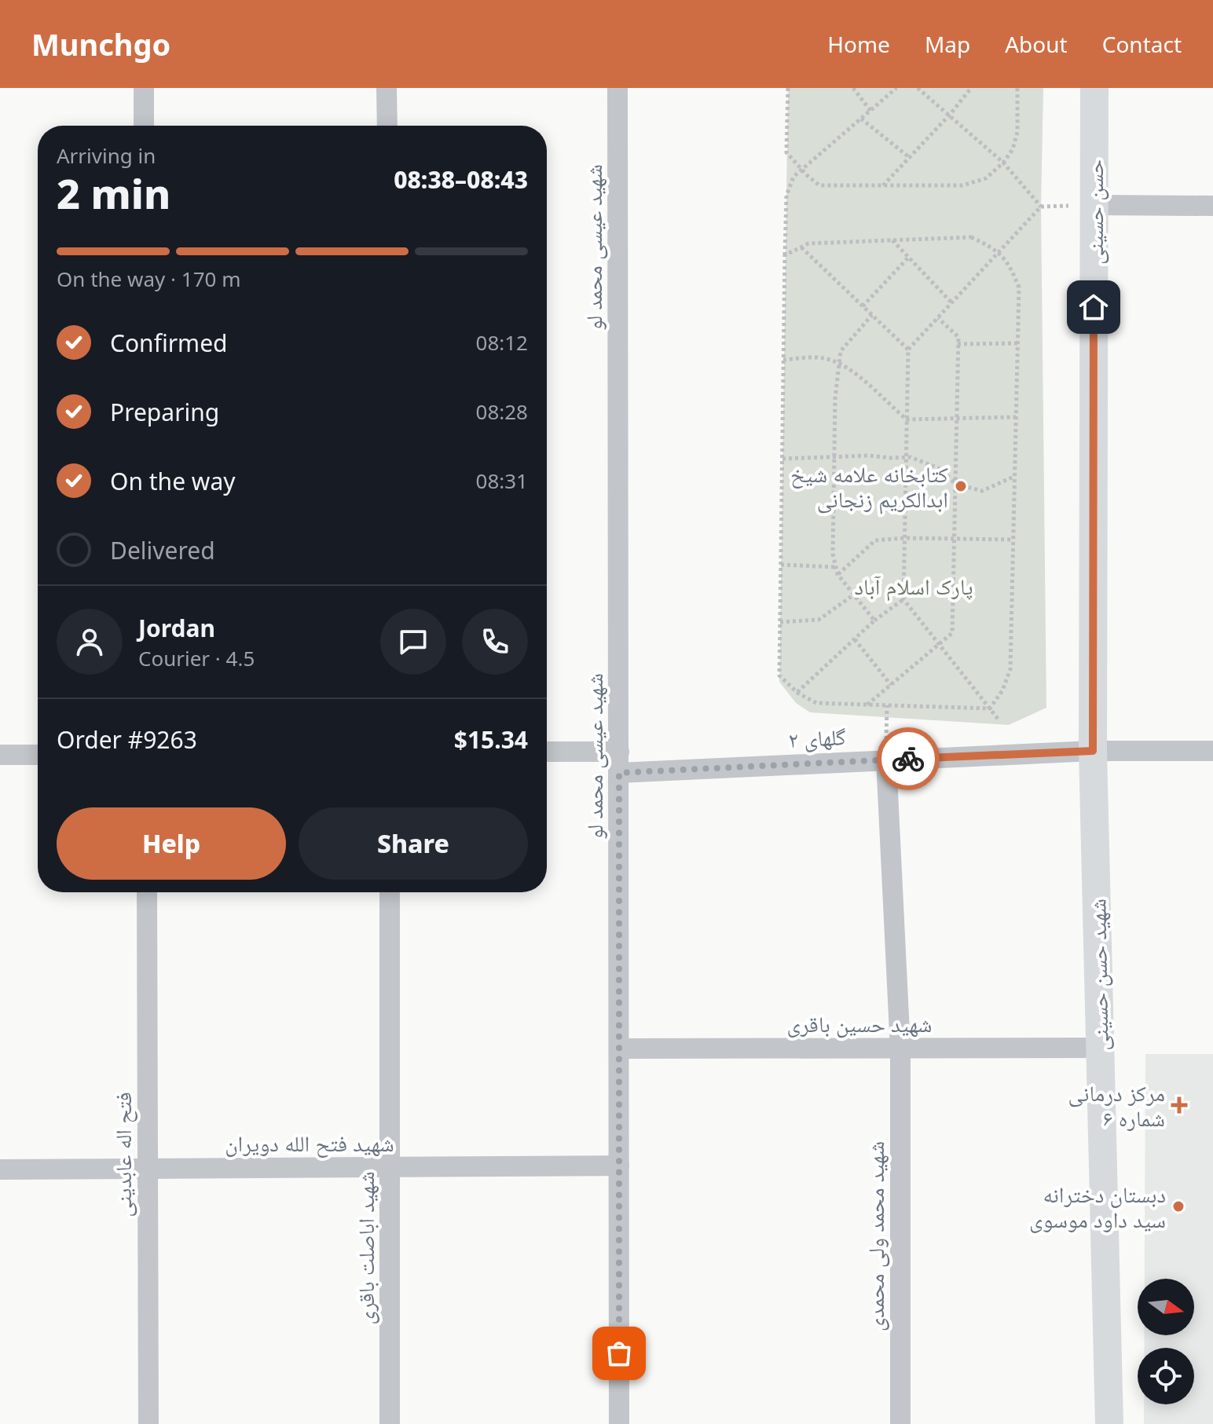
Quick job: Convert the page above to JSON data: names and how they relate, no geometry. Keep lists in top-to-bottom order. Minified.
{"streets":{"street":["حسن حسینی","شهید عیسی محمد لو","گلهای ۲","شهید حسن حسینی","شهید حسین باقری","شهید فتح الله دویران","فتح اله عابدینی","شهید محمد ولی محمدی","شهید اباصلت باقری"]},"crossings":[["حسن حسینی","گلهای ۲"],["حسن حسینی","شهید حسن حسینی"],["شهید عیسی محمد لو","گلهای ۲"],["شهید عیسی محمد لو","شهید حسین باقری"],["شهید عیسی محمد لو","شهید فتح الله دویران"],["گلهای ۲","شهید حسن حسینی"],["گلهای ۲","شهید محمد ولی محمدی"],["شهید حسن حسینی","شهید حسین باقری"],["شهید حسین باقری","شهید محمد ولی محمدی"],["شهید فتح الله دویران","فتح اله عابدینی"],["شهید فتح الله دویران","شهید اباصلت باقری"]],"parks":["پارک اسلام آباد"],"places":{"other":["کتابخانه علامه شیخ ابدالکریم زنجانی","دبستان دخترانه سید داود موسوی"],"health":["مرکز درمانی شماره ۶"]},"north":"right","page":{"header":"Munchgo","nav":["Home","Map","About","Contact"],"heading":["2 min","Arriving in","08:38–08:43"],"panel":["Jordan","Courier · 4.5","Order #9263","$15.34"],"bar":"On the way · 170 m","list":[["Confirmed","08:12"],["Preparing","08:28"],["On the way","08:31"],"Delivered"],"buttons":["Help","Share"]}}
